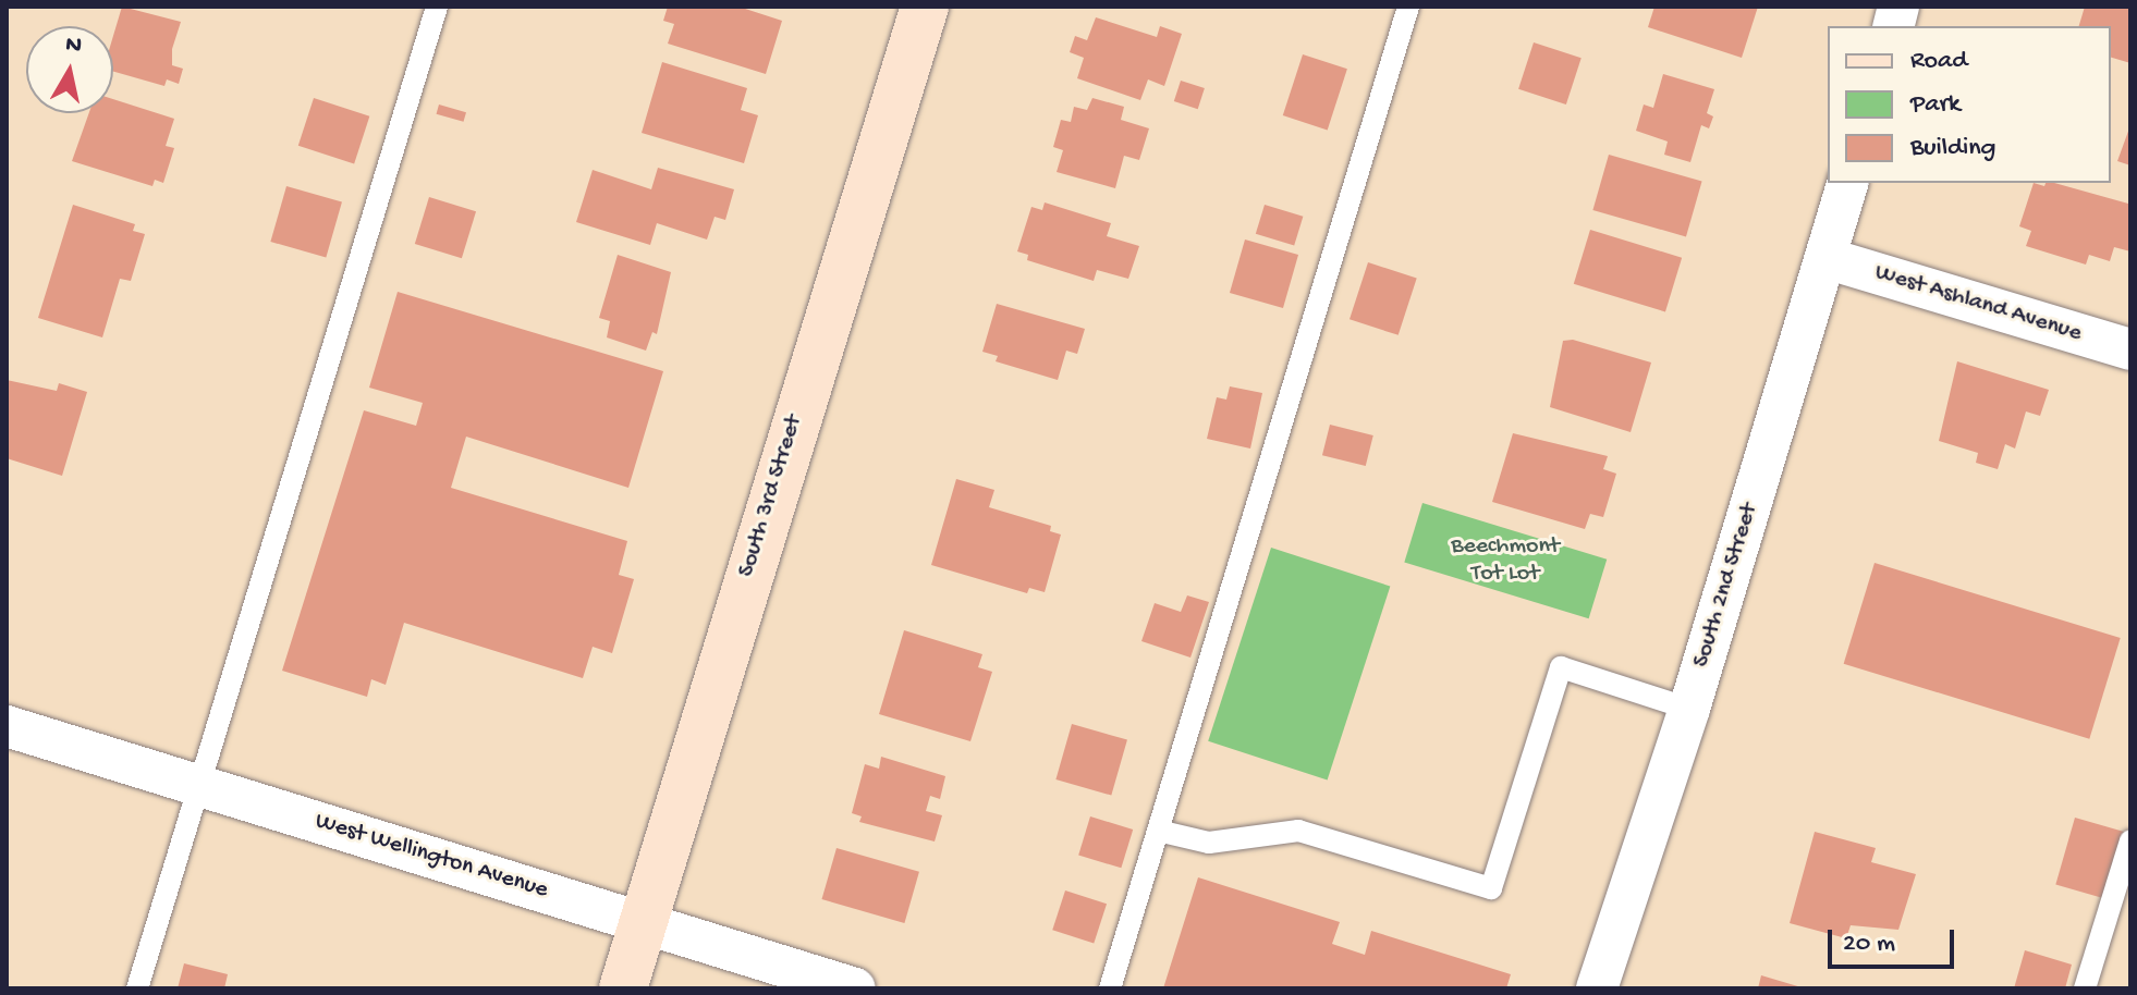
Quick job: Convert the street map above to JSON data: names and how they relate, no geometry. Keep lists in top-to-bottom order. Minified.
{"streets":{"main road":["South 3rd Street"],"street":["West Ashland Avenue","South 2nd Street","West Wellington Avenue"]},"crossings":[["West Ashland Avenue","South 2nd Street"],["South 3rd Street","West Wellington Avenue"]],"parks":["Beechmont Tot Lot"],"legend":["Road","Park","Building"],"scale_bar":"20 m","north":"top"}
